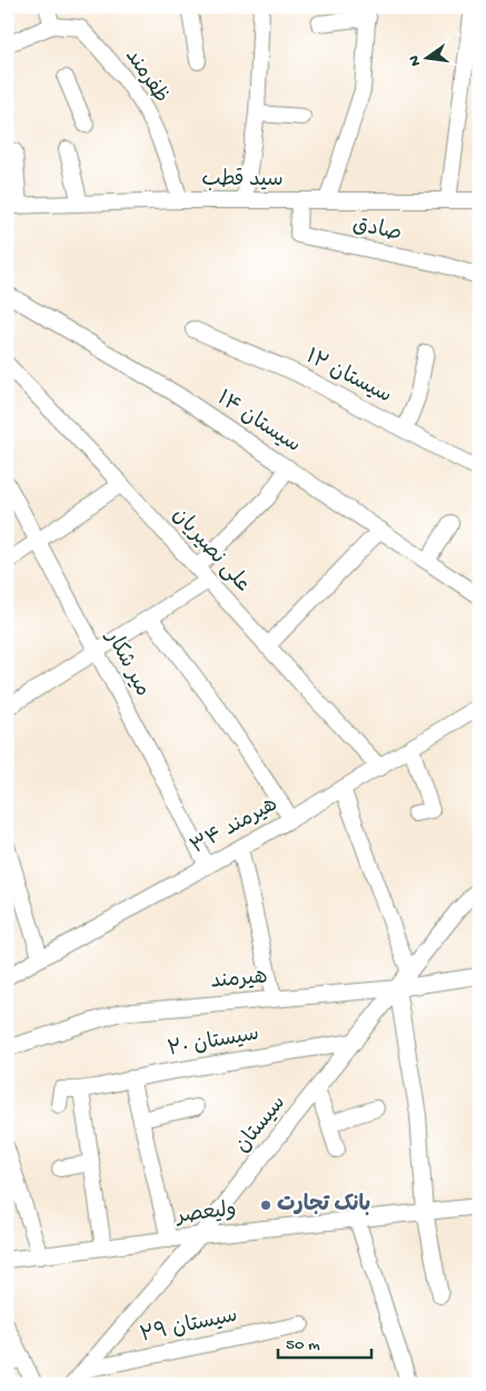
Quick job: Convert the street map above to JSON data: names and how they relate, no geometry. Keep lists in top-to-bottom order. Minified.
{"streets":{"street":["ظفرمند","سید قطب","صادق","سیستان ۱۲","سیستان ۱۴","علی نصیریان","میر شکار","هیرمند ۳۴","هیرمند","سیستان ۲۰","سیستان","ولیعصر","سیستان ۲۹"]},"crossings":[["ظفرمند","سید قطب"],["سید قطب","صادق"],["علی نصیریان","هیرمند ۳۴"],["میر شکار","هیرمند ۳۴"],["هیرمند","سیستان"],["سیستان ۲۰","سیستان"],["سیستان","ولیعصر"],["سیستان","سیستان ۲۹"]],"places":["بانک تجارت"],"scale_bar":"50 m","north":"left"}
